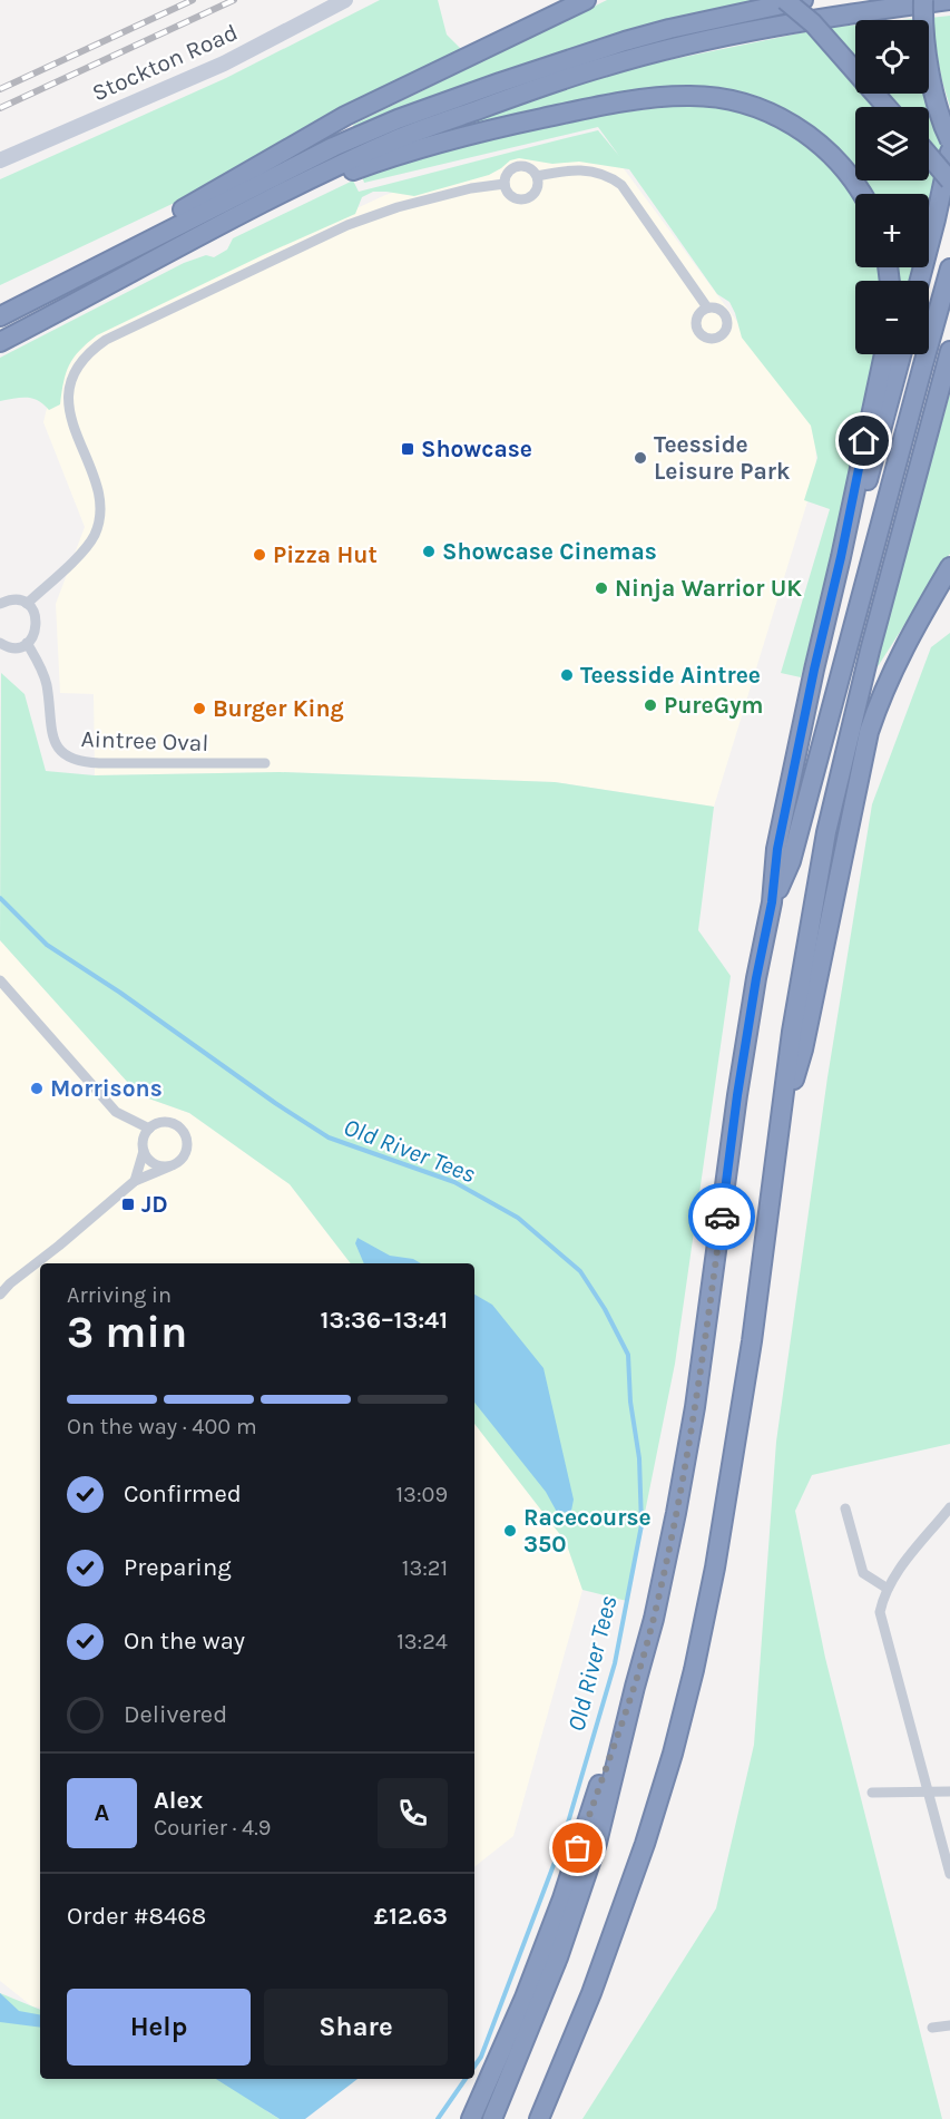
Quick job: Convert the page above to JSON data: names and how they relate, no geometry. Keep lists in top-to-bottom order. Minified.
{"streets":{"main road":["Stockton Road"],"street":["Aintree Oval"]},"water":["Old River Tees"],"places":{"transit":["Showcase","JD"],"other":["Teesside Leisure Park","Showcase Cinemas","Pizza Hut","Ninja Warrior UK","Teesside Aintree","PureGym","Burger King","Morrisons","Racecourse 350"]},"page":{"map_buttons":["+","−"],"heading":["3 min","Arriving in","13:36–13:41"],"panel":["Alex","Courier · 4.9","Order #8468","£12.63"],"bar":"On the way · 400 m","list":[["Confirmed","13:09"],["Preparing","13:21"],["On the way","13:24"],"Delivered"],"round":"A","buttons":["Help","Share"]}}
